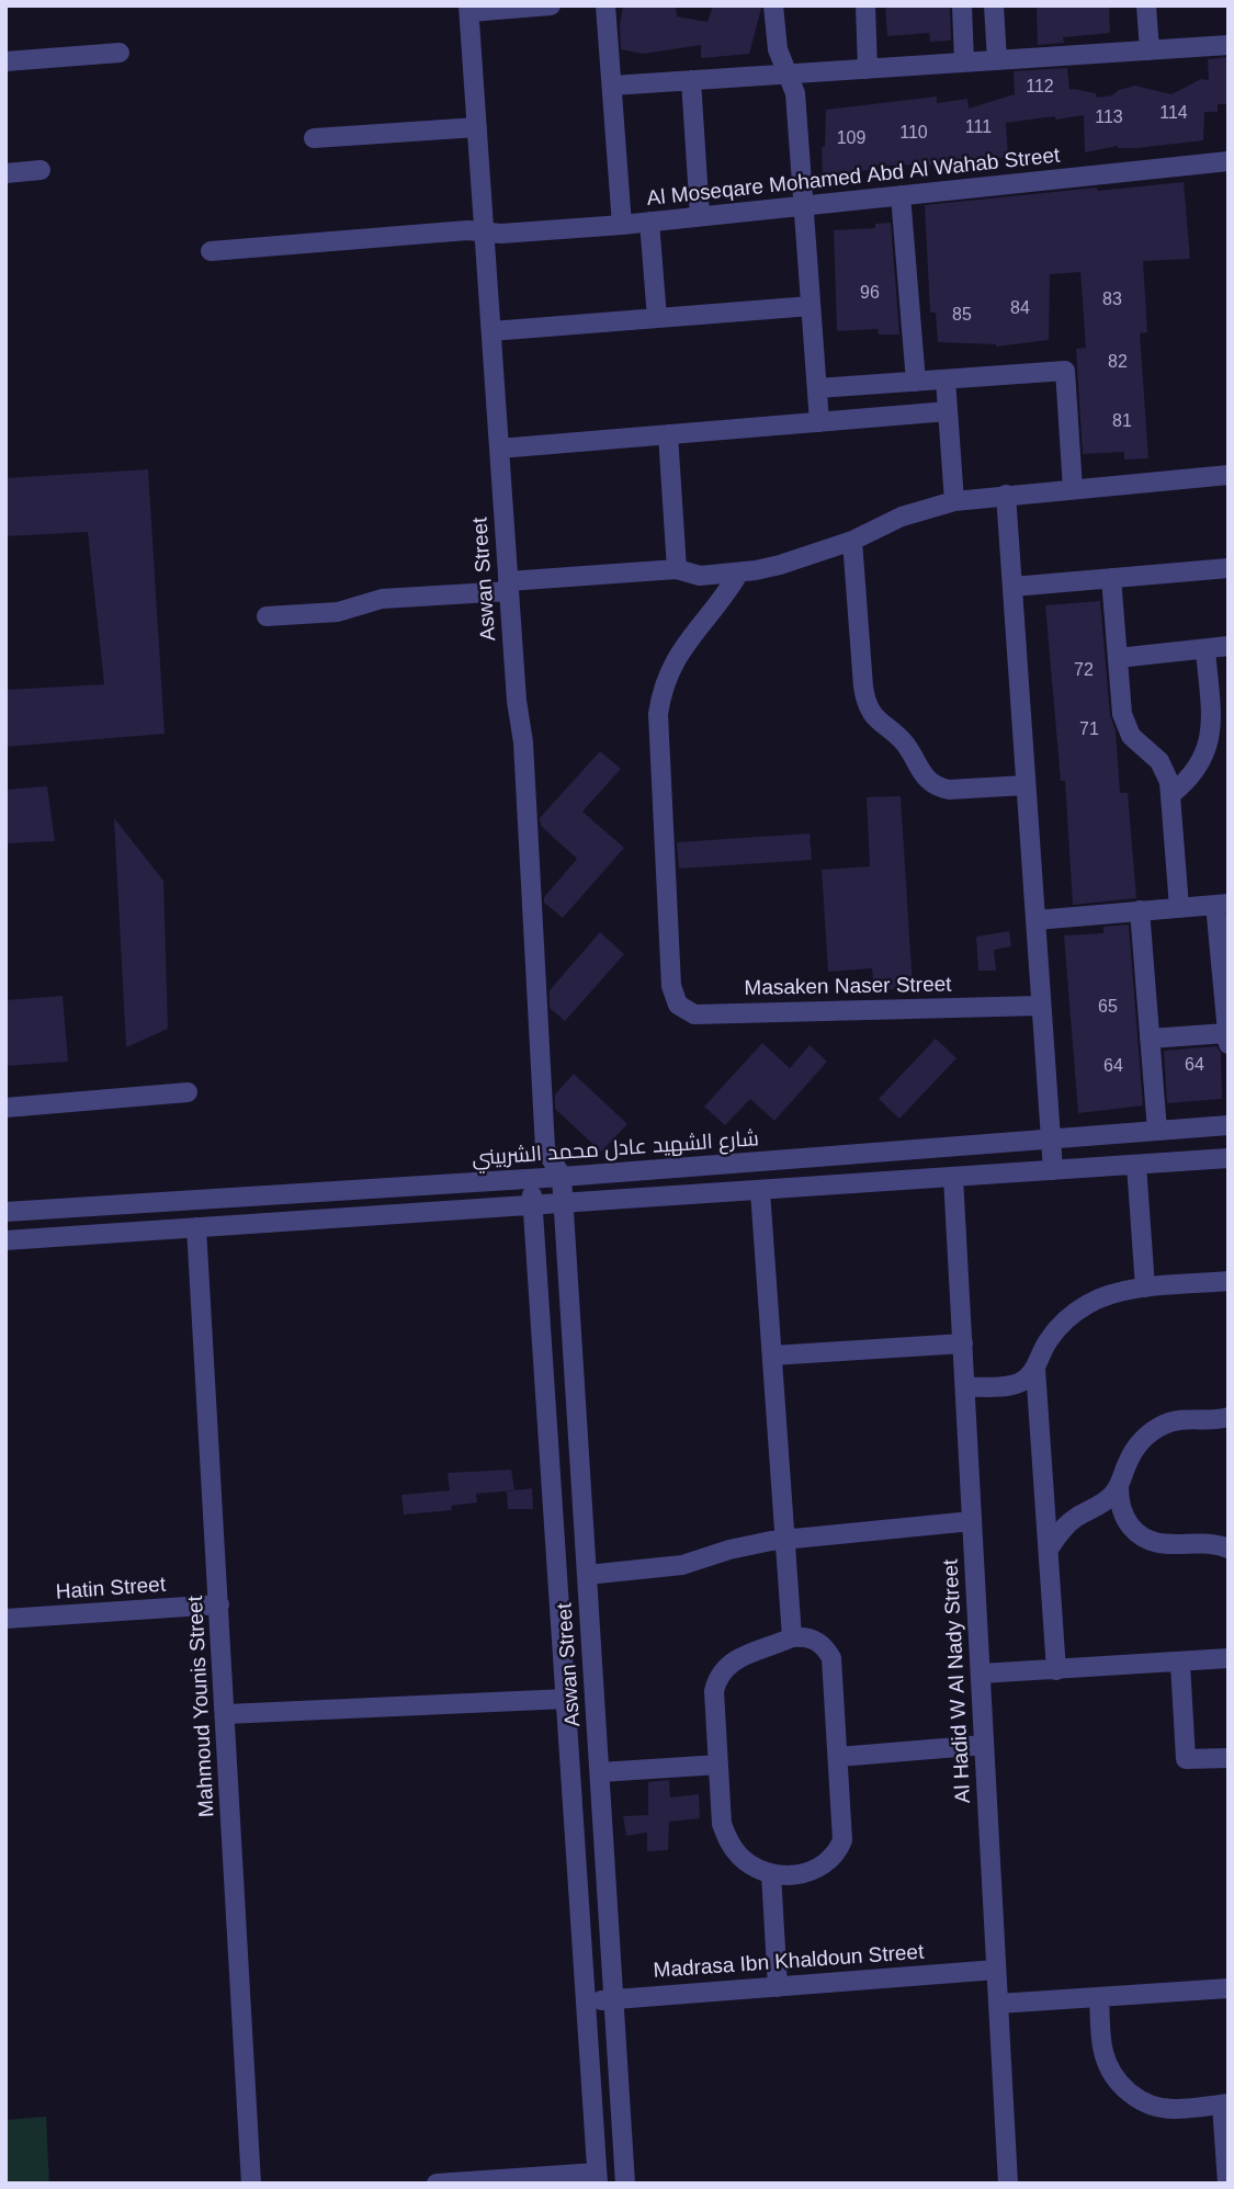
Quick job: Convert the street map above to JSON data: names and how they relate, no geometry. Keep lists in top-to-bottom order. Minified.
{"streets":{"street":["Al Moseqare Mohamed Abd Al Wahab Street","Aswan Street","Masaken Naser Street","شارع الشهيد عادل محمد الشربيني","Hatin Street","Al Hadid W Al Nady Street","Mahmoud Younis Street","Madrasa Ibn Khaldoun Street"]},"crossings":[["Al Moseqare Mohamed Abd Al Wahab Street","Aswan Street"],["Aswan Street","شارع الشهيد عادل محمد الشربيني"],["Aswan Street","Madrasa Ibn Khaldoun Street"],["Hatin Street","Mahmoud Younis Street"],["Al Hadid W Al Nady Street","Madrasa Ibn Khaldoun Street"]],"house_numbers":["112","114","113","111","110","109","96","83","84","85","82","81","72","71","65","64","64"]}
